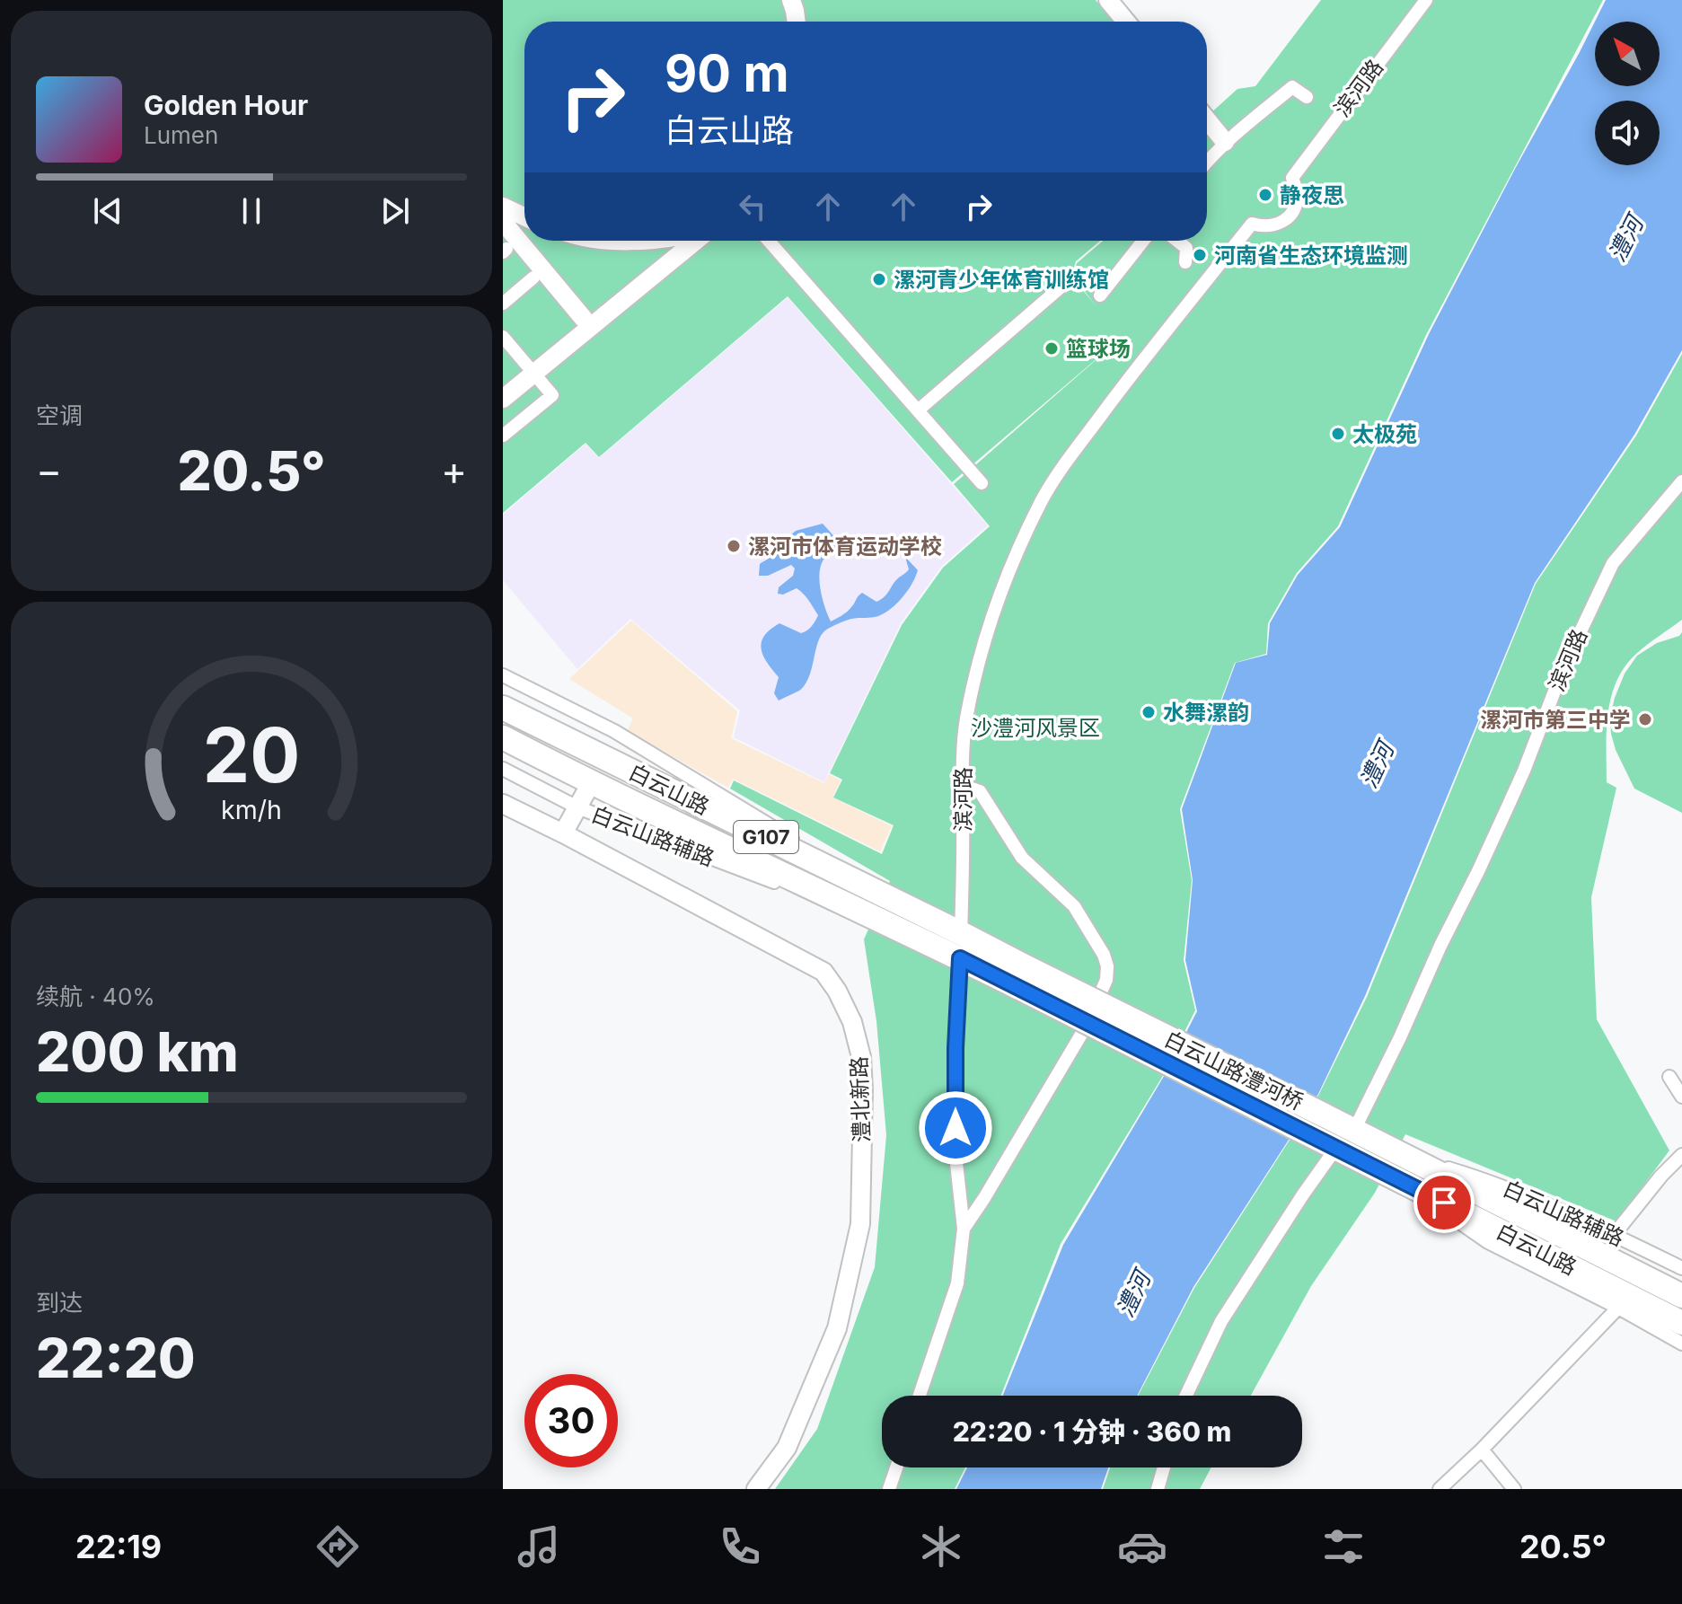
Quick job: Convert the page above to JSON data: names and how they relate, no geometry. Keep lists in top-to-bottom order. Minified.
{"streets":{"highway":["白云山路","G107","白云山路澧河桥"],"street":["滨河路","白云山路辅路","澧北新路"]},"crossings":[["滨河路","白云山路"],["白云山路","白云山路辅路"],["白云山路","白云山路澧河桥"]],"water":["澧河"],"parks":["沙澧河风景区"],"places":["静夜思","河南省生态环境监测","漯河青少年体育训练馆","篮球场","太极苑","漯河市体育运动学校","水舞漯韵","漯河市第三中学"],"north":"top left","page":{"turn":["90 m","白云山路"],"song":["Golden Hour","Lumen"],"tile":["空调",["续航 · 40%","200 km"],["到达","22:20"]],"heat":["−","20.5°","+"],"limit":"30","trip":"22:20 · 1 分钟 · 360 m","tabs":["22:19","20.5°"],"gauge":["20","km/h"]}}
